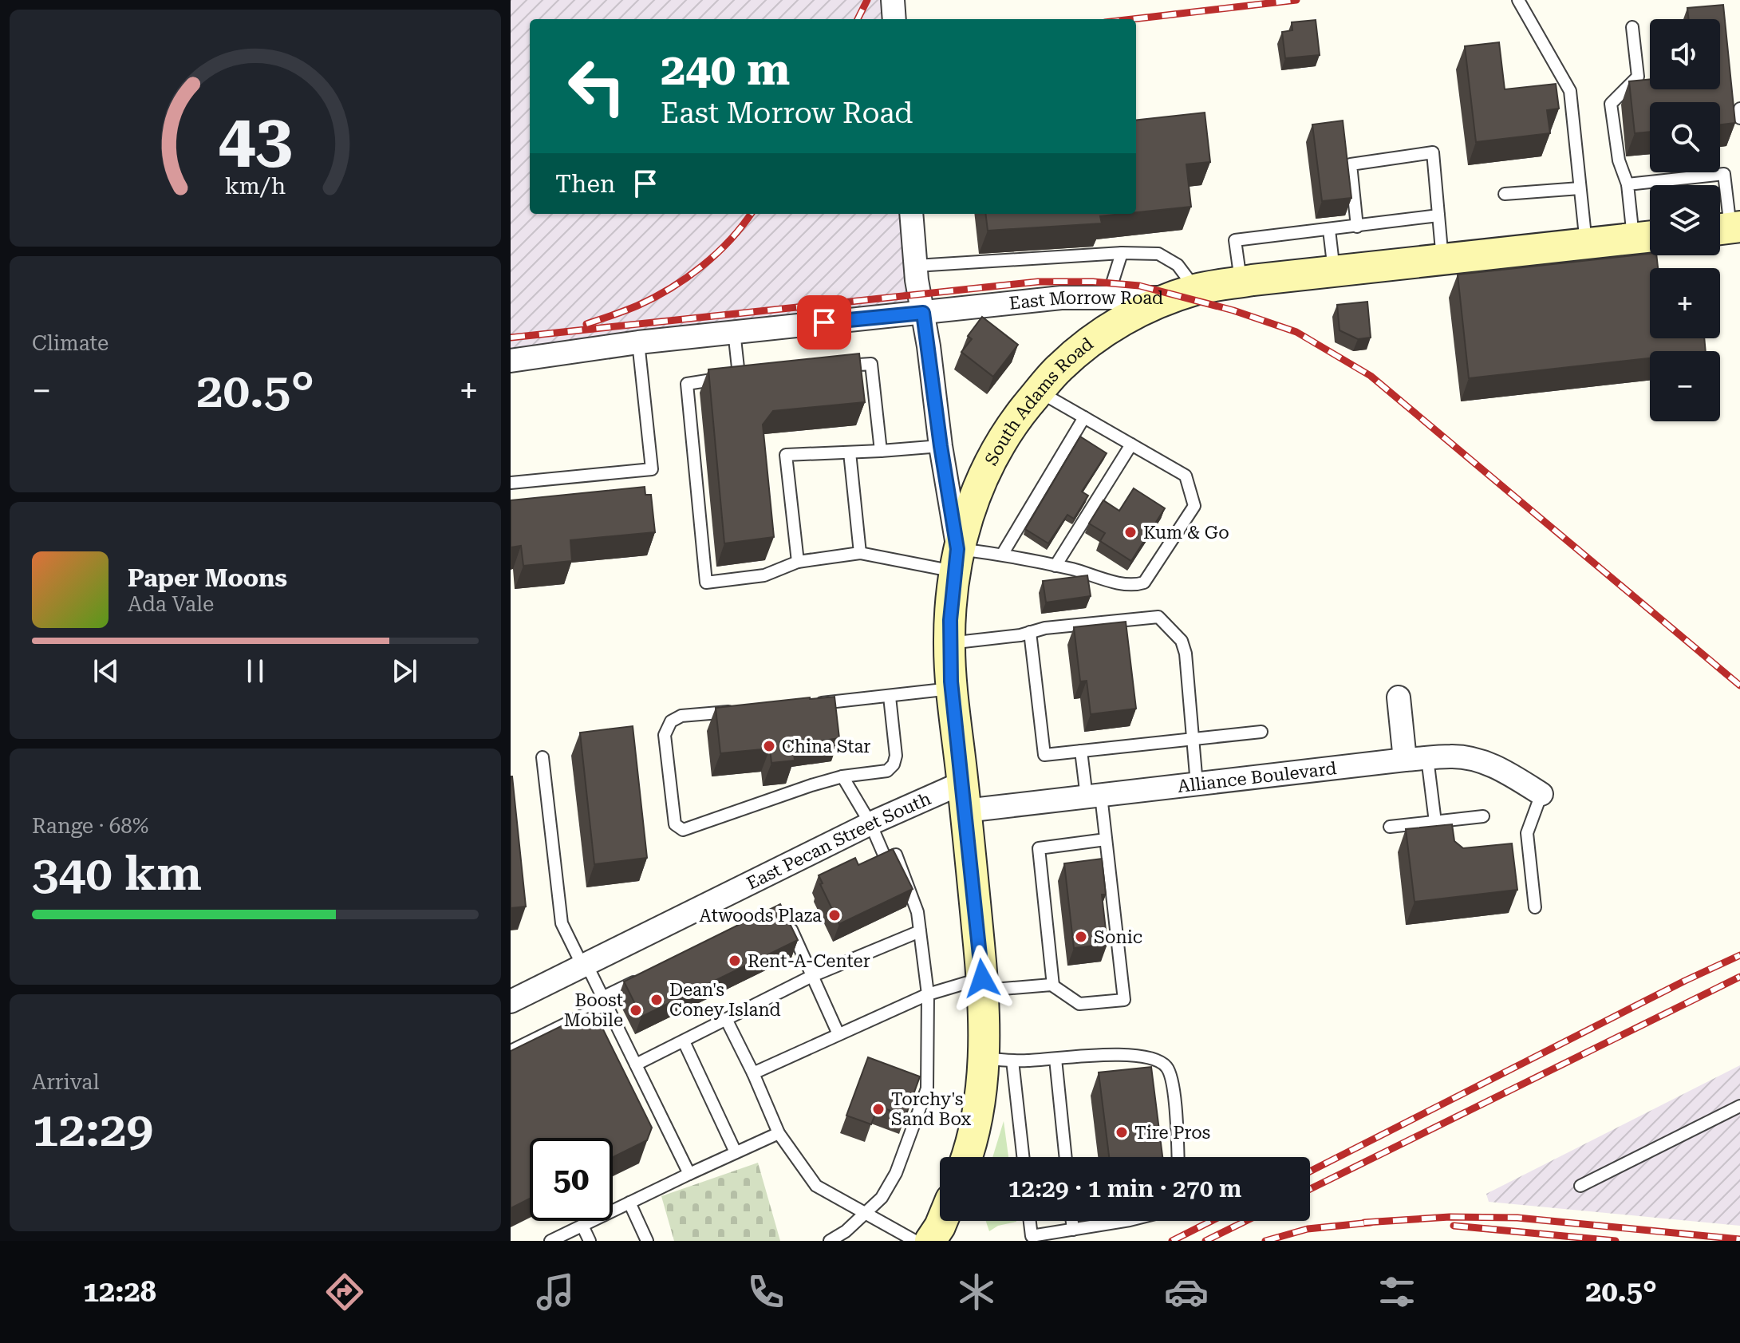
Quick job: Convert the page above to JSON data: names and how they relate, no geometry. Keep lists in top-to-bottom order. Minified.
{"streets":{"main road":["East Morrow Road","South Adams Road"],"street":["Alliance Boulevard","East Pecan Street South"]},"crossings":[["East Morrow Road","South Adams Road"],["South Adams Road","Alliance Boulevard"],["South Adams Road","East Pecan Street South"],["Alliance Boulevard","East Pecan Street South"]],"places":["Kum & Go","China Star","Atwoods Plaza","Sonic","Rent-A-Center","Dean's Coney Island","Boost Mobile","Torchy's Sand Box","Tire Pros"],"page":{"map_buttons":["+","−"],"turn":["240 m","East Morrow Road"],"then":"Then","tile":["Climate",["Range · 68%","340 km"],["Arrival","12:29"]],"heat":["−","20.5°","+"],"song":["Paper Moons","Ada Vale"],"limit":"50","trip":"12:29 · 1 min · 270 m","tabs":["12:28","20.5°"],"gauge":["43","km/h"]}}
